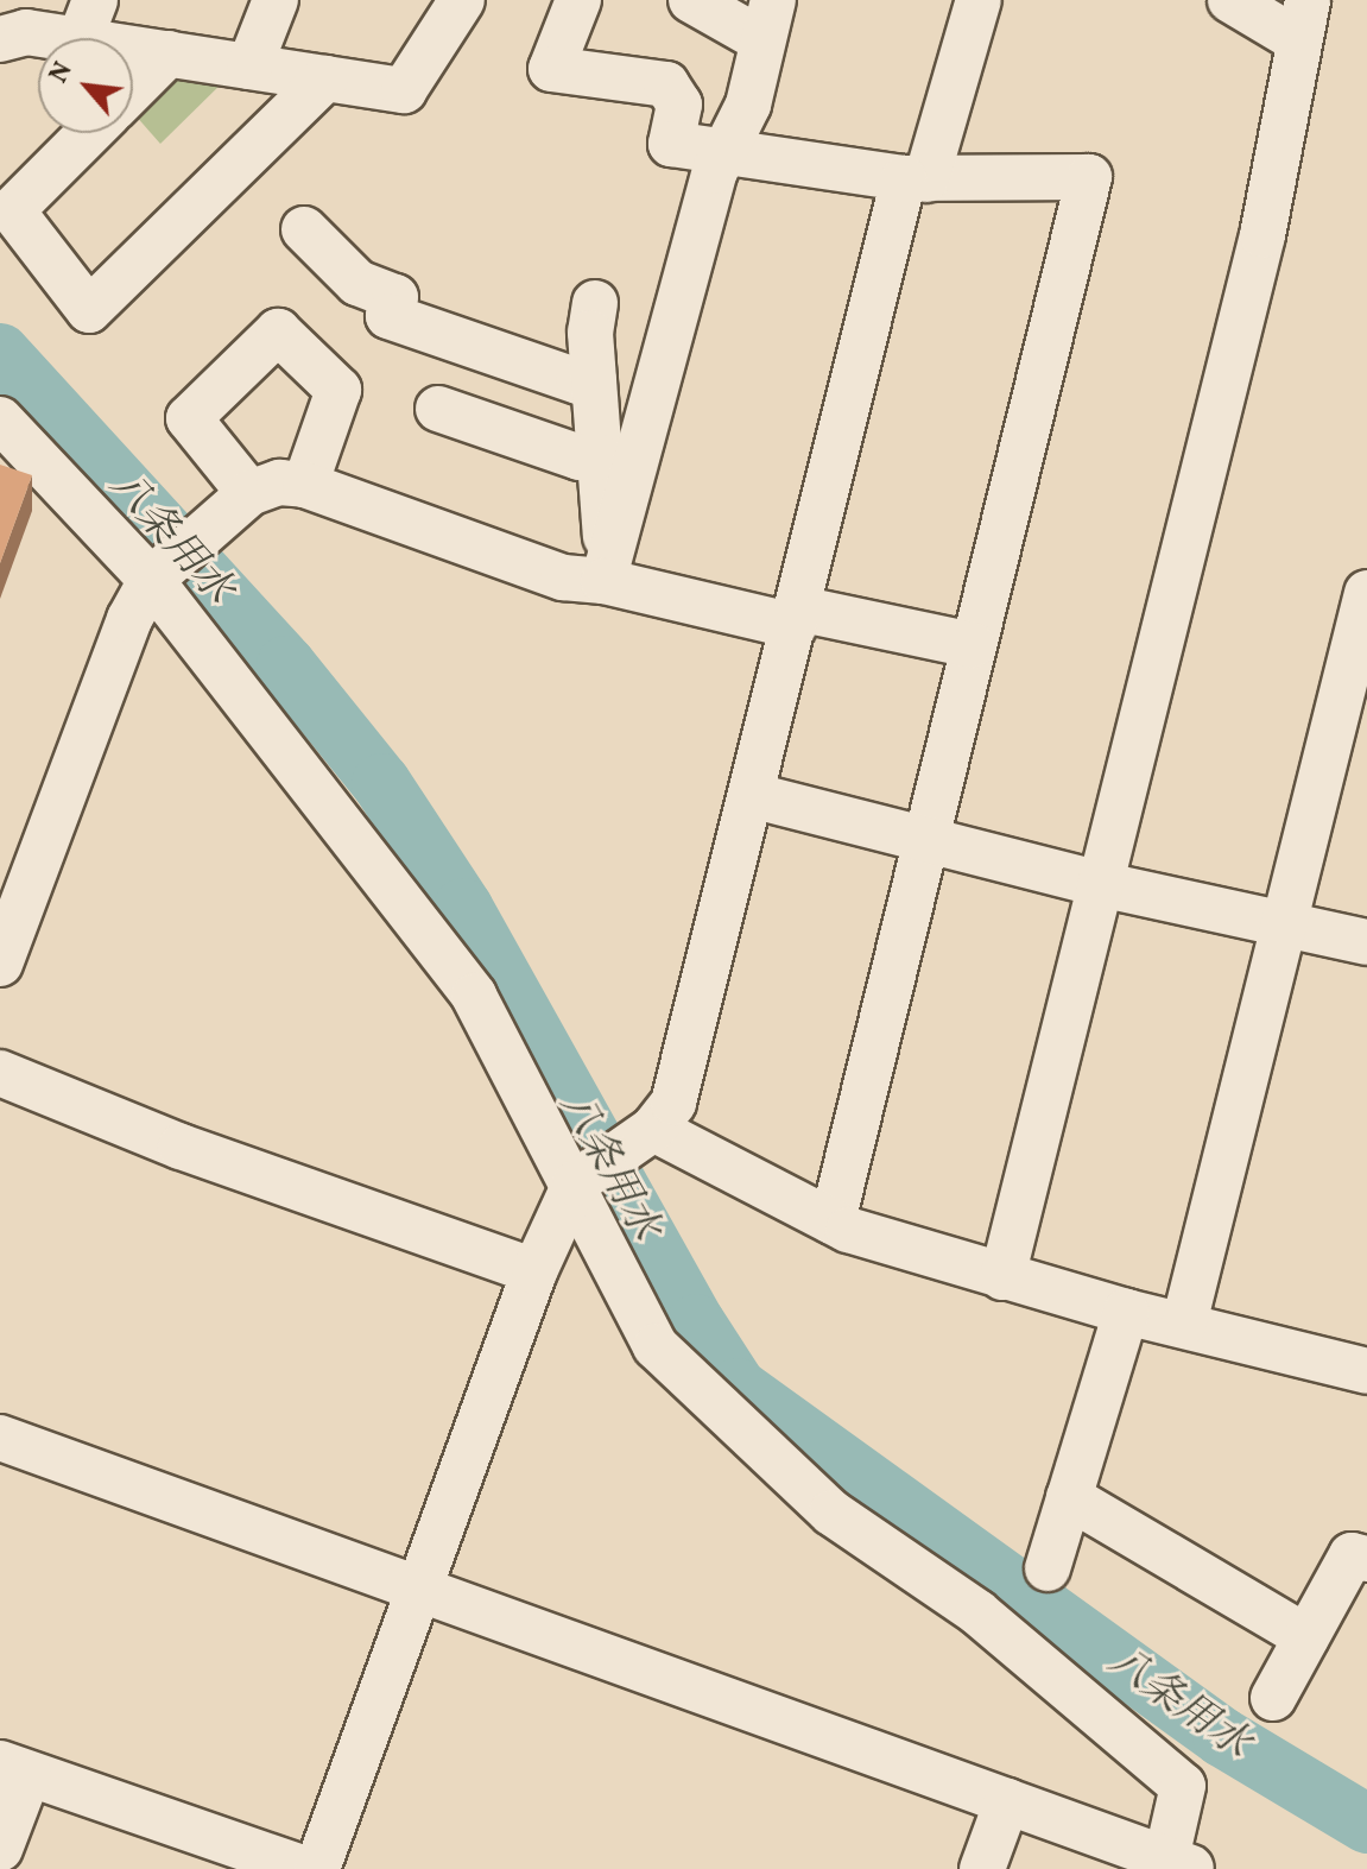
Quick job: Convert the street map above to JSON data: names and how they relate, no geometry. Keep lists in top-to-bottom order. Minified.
{"water":["八条用水"],"north":"top left"}
